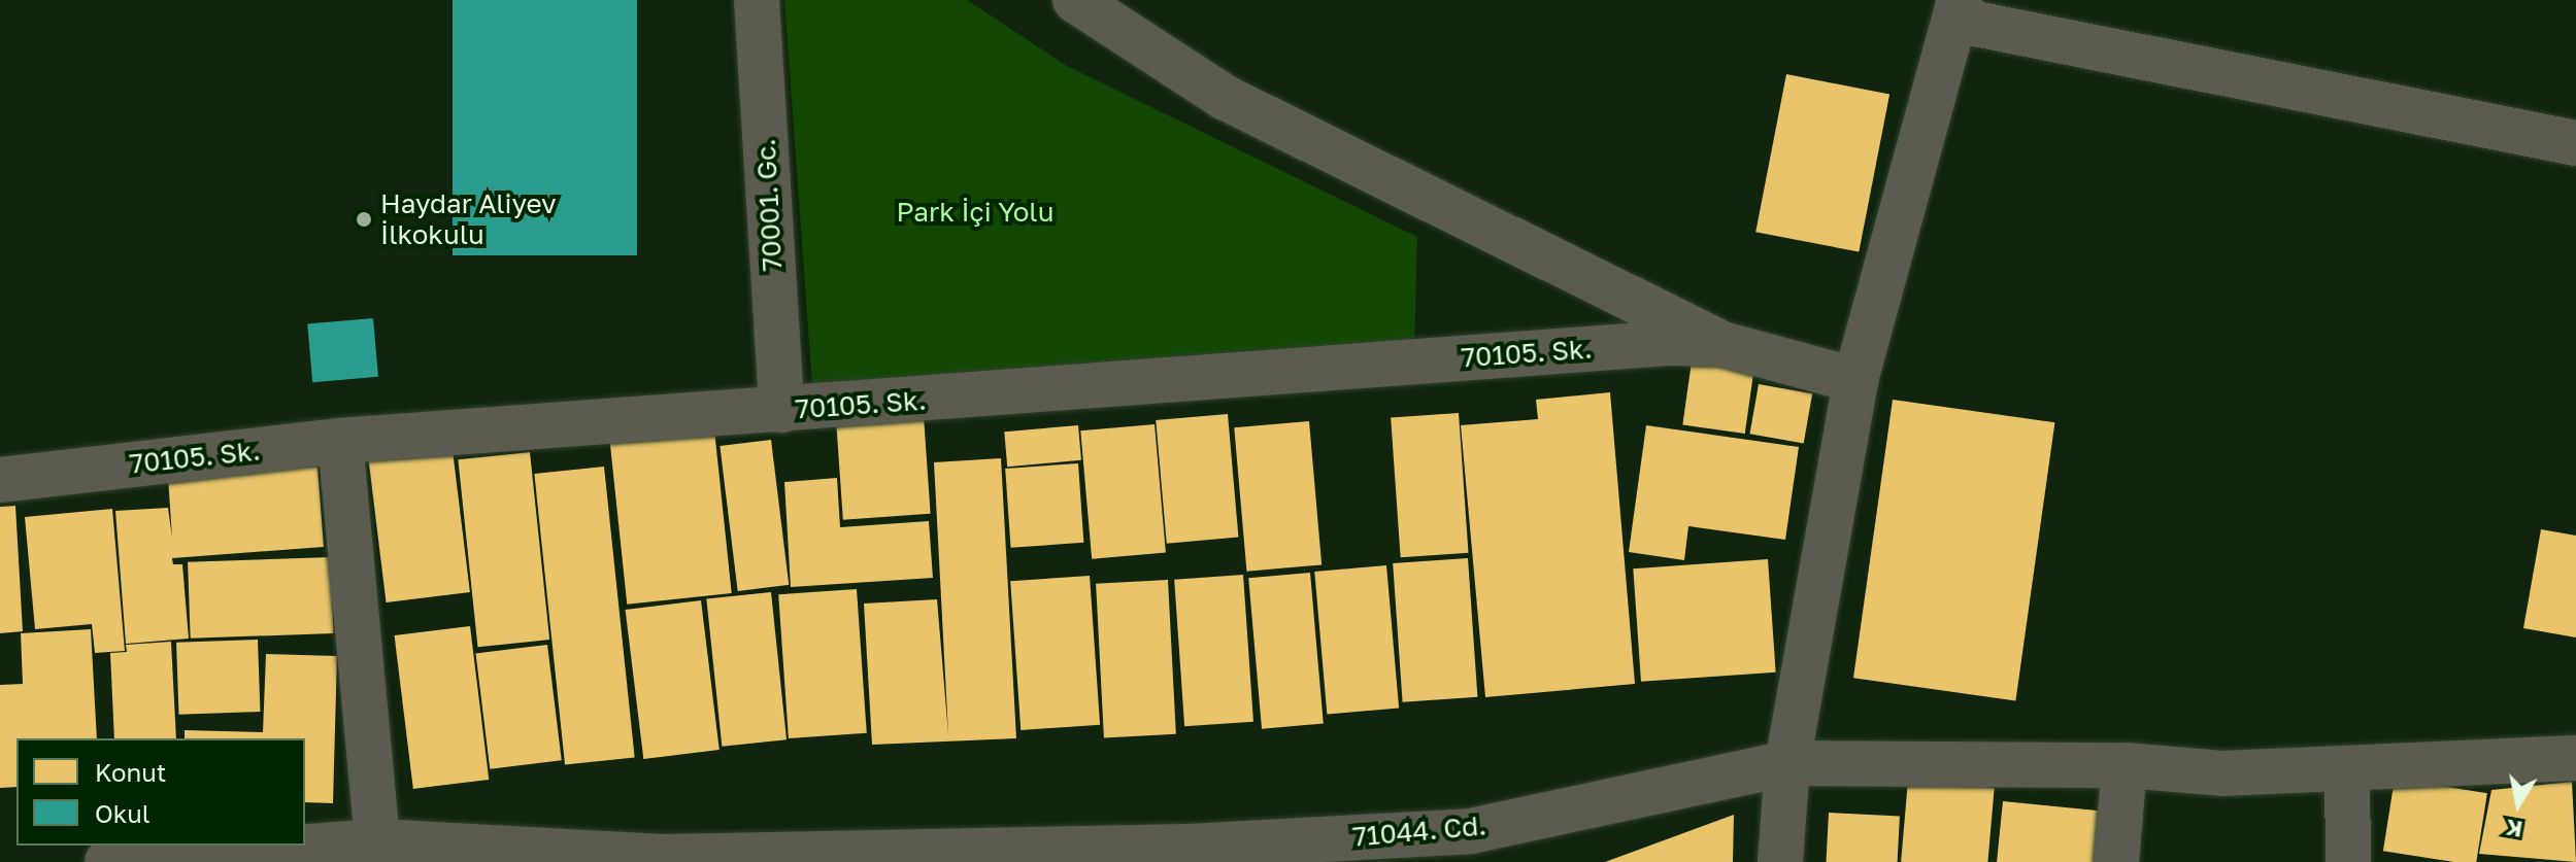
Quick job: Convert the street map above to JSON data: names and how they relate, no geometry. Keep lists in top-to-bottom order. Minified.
{"streets":{"street":["70001. Gc.","70105. Sk.","71044. Cd."]},"crossings":[["70001. Gc.","70105. Sk."]],"parks":["Park İçi Yolu"],"places":["Haydar Aliyev İlkokulu"],"legend":["Konut","Okul"],"north":"bottom"}
